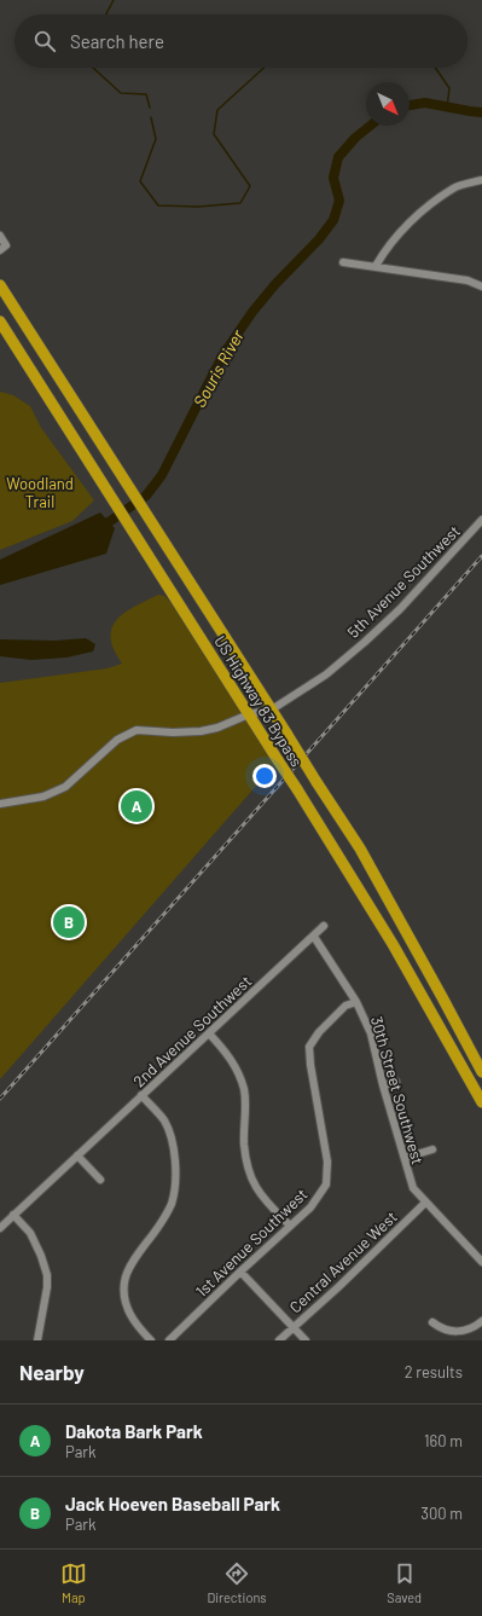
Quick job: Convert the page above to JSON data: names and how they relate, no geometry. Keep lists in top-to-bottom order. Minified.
{"streets":{"highway":["US Highway 83 Bypass"],"street":["5th Avenue Southwest","2nd Avenue Southwest","30th Street Southwest","1st Avenue Southwest","Central Avenue West"]},"crossings":[["5th Avenue Southwest","US Highway 83 Bypass"],["2nd Avenue Southwest","30th Street Southwest"],["30th Street Southwest","1st Avenue Southwest"],["30th Street Southwest","Central Avenue West"]],"water":["Souris River"],"parks":["Woodland Trail"],"north":"bottom right","page":{"search":"Search here","pins":["A","B"],"heading":["Nearby","2 results"],"list":[{"mark":"A","name":"Dakota Bark Park","note":"Park","value":"160 m"},{"mark":"B","name":"Jack Hoeven Baseball Park","note":"Park","value":"300 m"}],"nav":["Map","Directions","Saved"]}}
